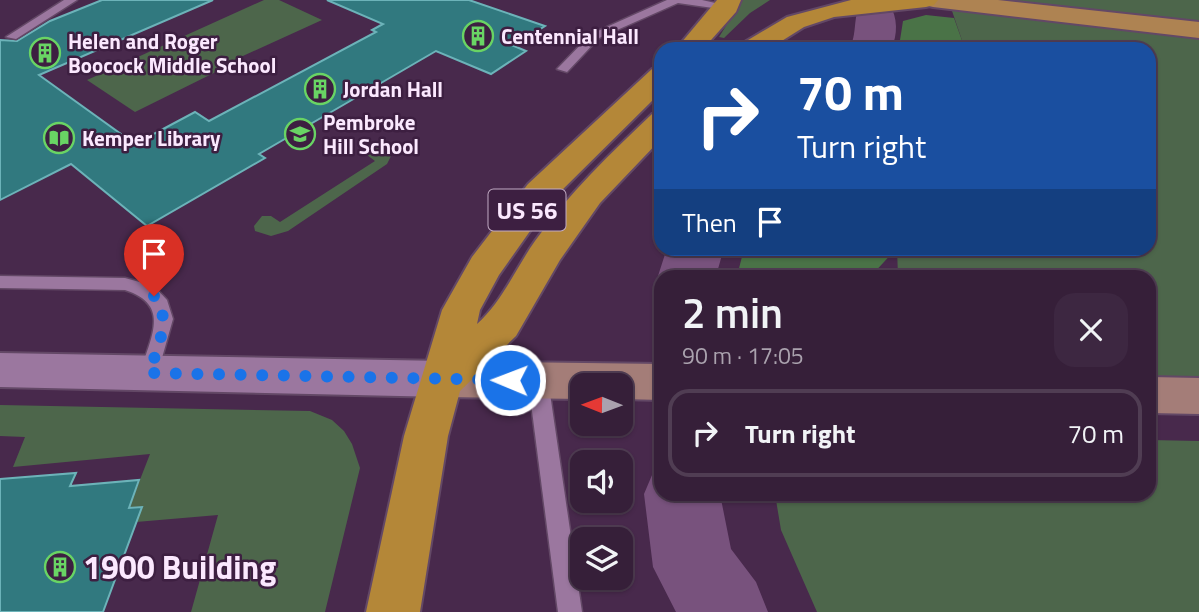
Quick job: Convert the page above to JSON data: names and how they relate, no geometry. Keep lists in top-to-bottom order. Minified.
{"streets":{"highway":["US 56"]},"places":{"building":["Centennial Hall","Helen and Roger Boocock Middle School","Jordan Hall","1900 Building"],"school or university":["Pembroke Hill School"],"library":["Kemper Library"]},"north":"left","page":{"turn":["70 m","Turn right"],"then":"Then","heading":["2 min","90 m · 17:05"],"list":[{"name":"Turn right","value":"70 m"}]}}
